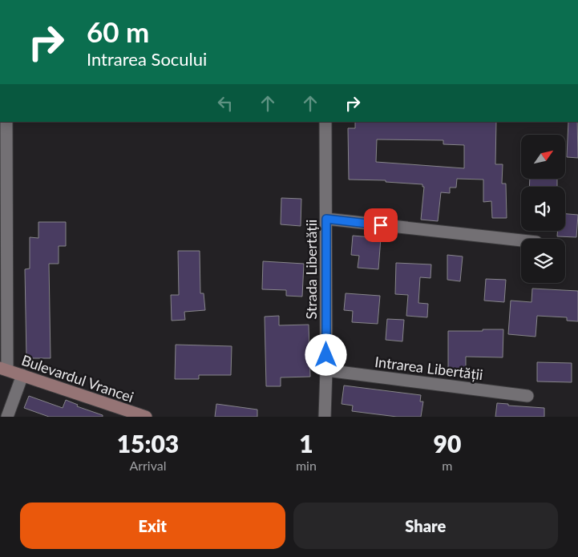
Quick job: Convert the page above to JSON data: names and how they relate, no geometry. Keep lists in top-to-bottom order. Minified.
{"streets":{"street":["Strada Libertății","Intrarea Libertății","Bulevardul Vrancei"]},"crossings":[["Strada Libertății","Intrarea Libertății"]],"north":"top right","page":{"turn":["60 m","Intrarea Socului"],"eta":["15:03","Arrival","1","min","90","m"],"buttons":["Exit","Share"]}}
